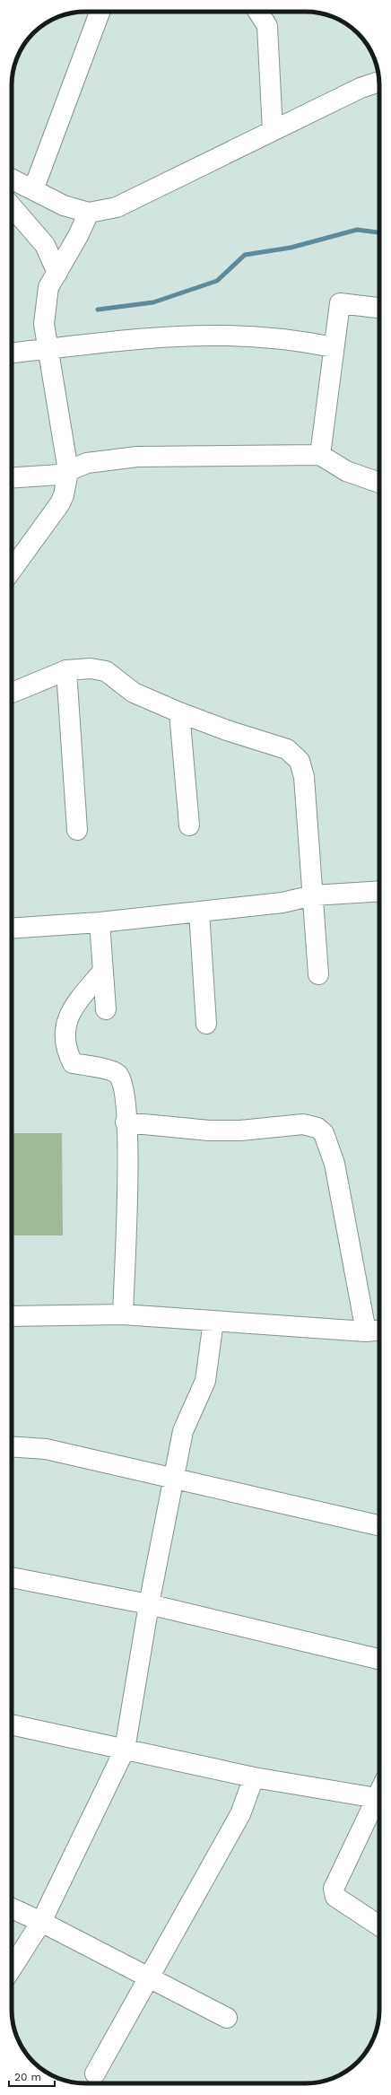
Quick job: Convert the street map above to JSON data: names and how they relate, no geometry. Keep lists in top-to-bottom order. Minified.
{"scale_bar":"20 m"}
